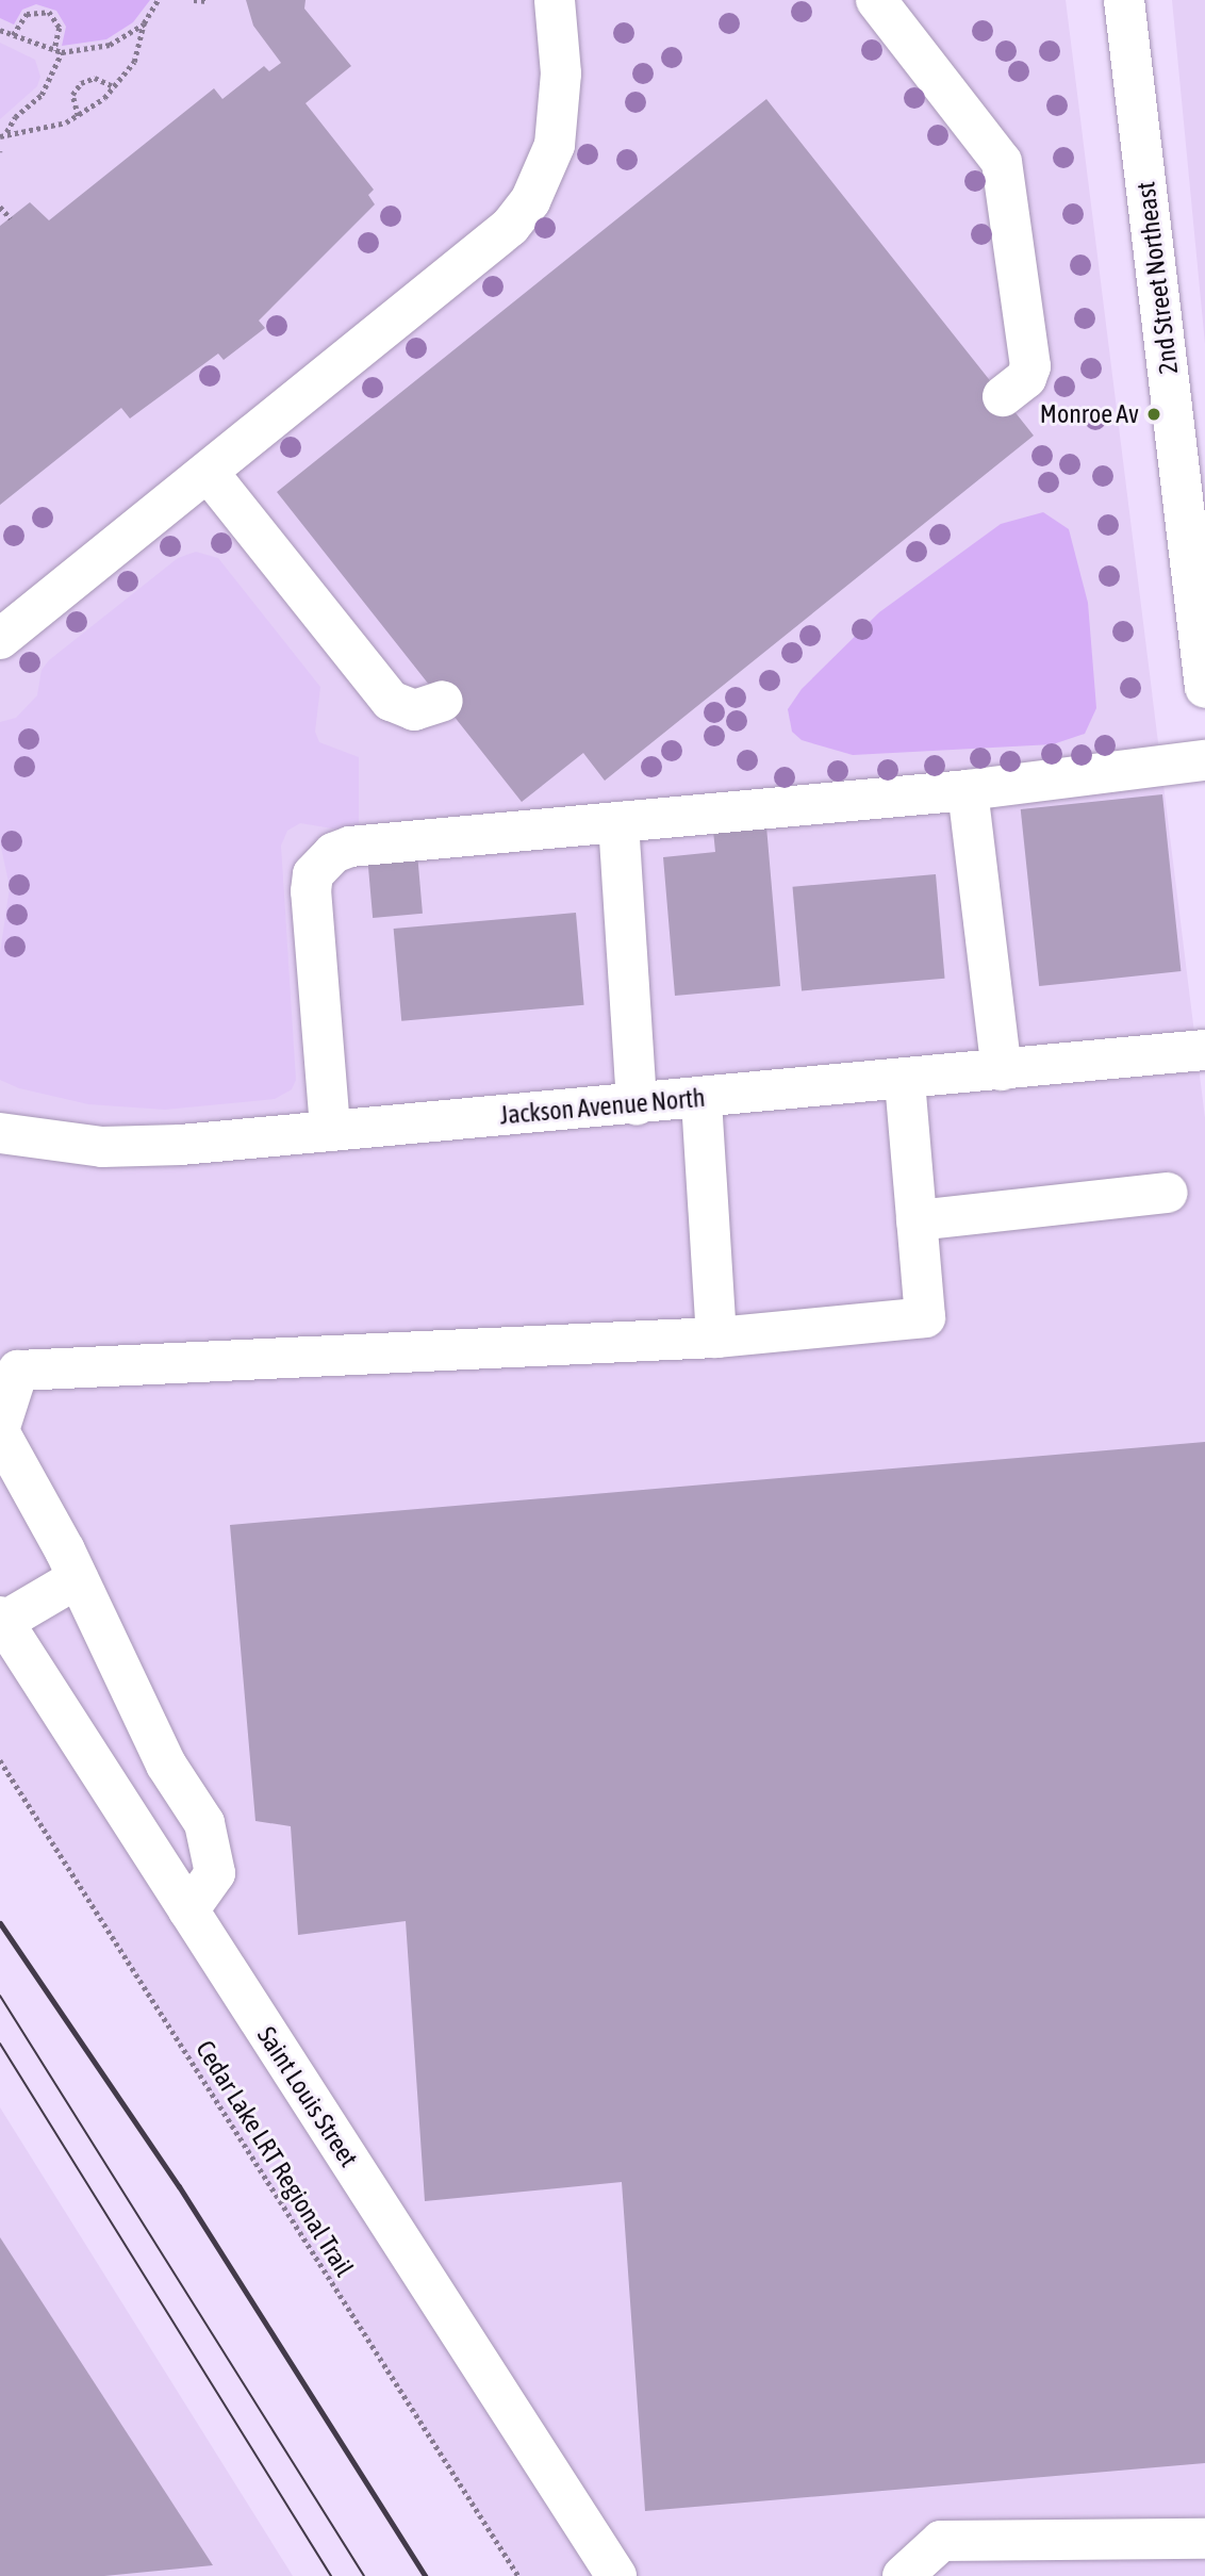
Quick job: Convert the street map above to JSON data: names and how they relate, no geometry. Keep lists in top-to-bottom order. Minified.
{"streets":{"street":["2nd Street Northeast","Jackson Avenue North","Saint Louis Street"],"path":["Cedar Lake LRT Regional Trail"]},"places":["Monroe Av"]}
